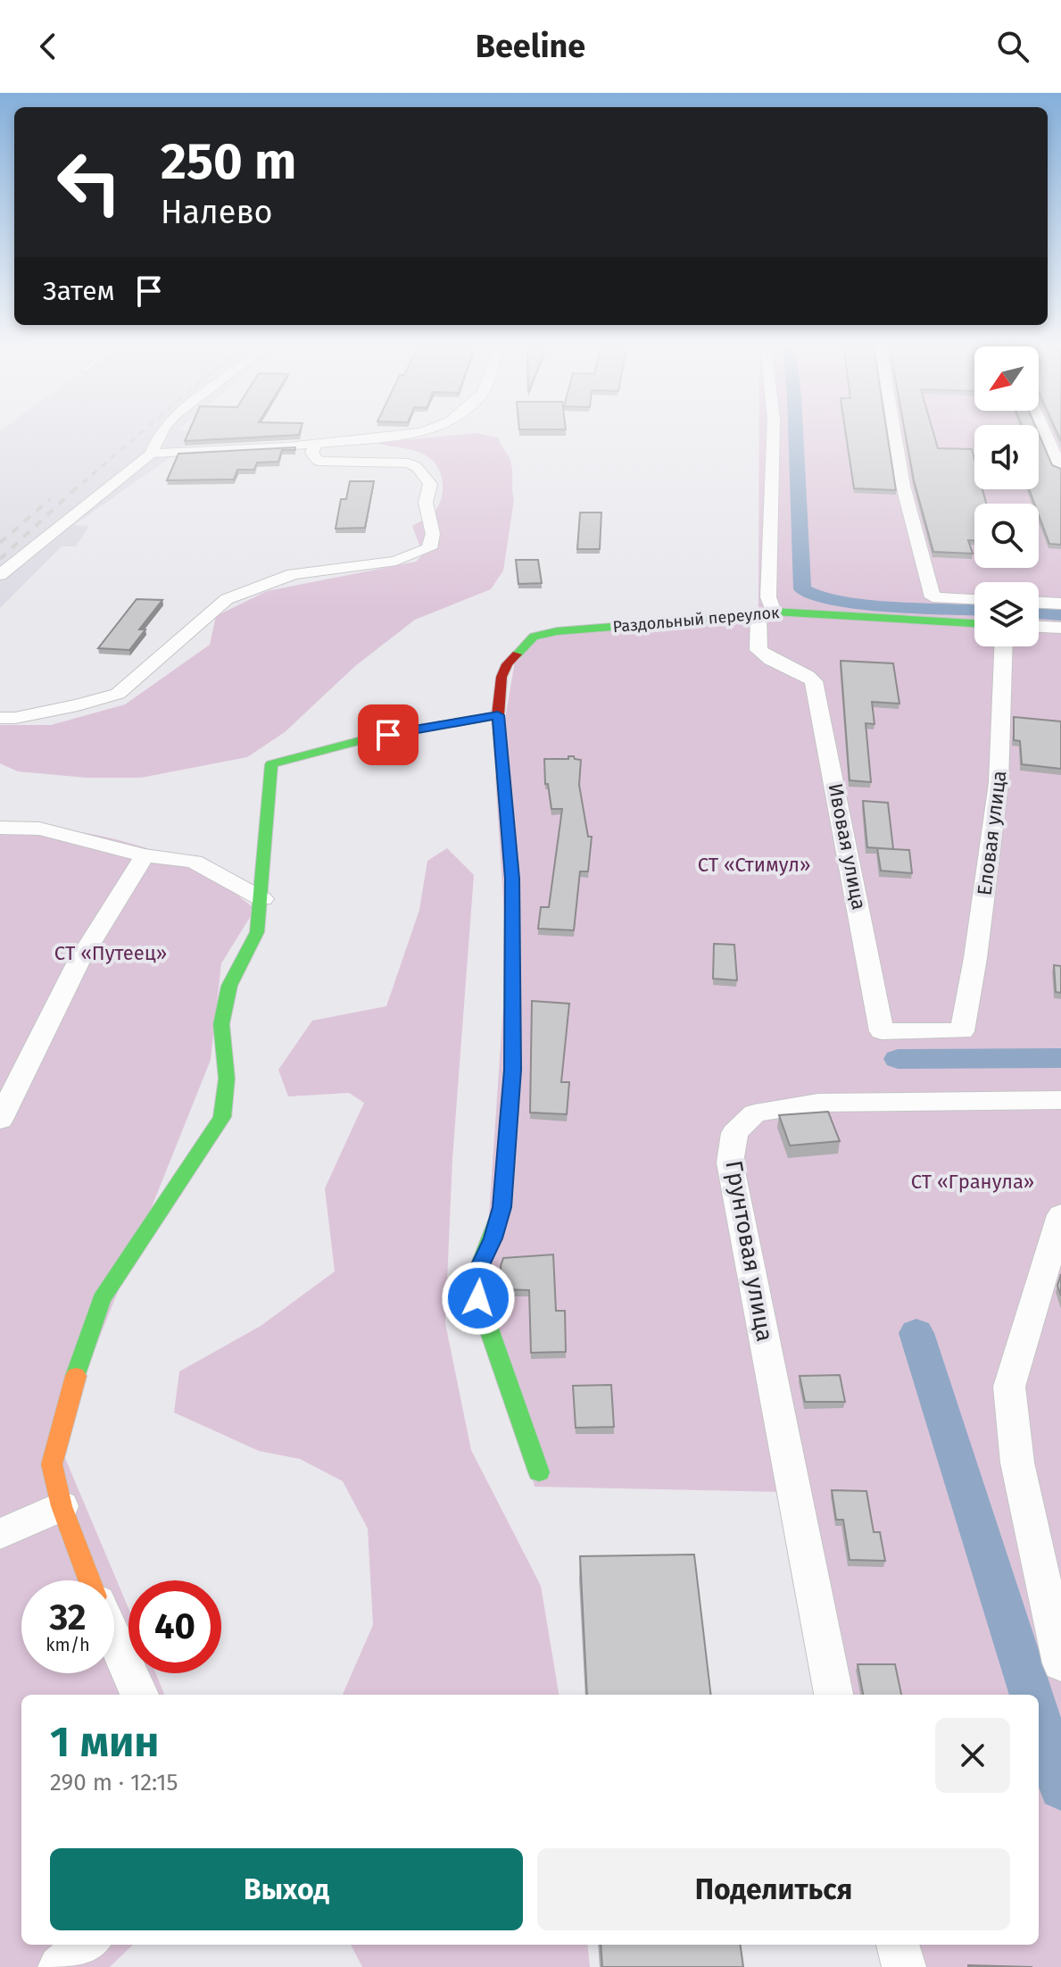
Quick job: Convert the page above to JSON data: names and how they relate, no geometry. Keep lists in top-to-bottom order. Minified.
{"streets":{"street":["Раздольный переулок","Еловая улица","Ивовая улица","Грунтовая улица"]},"crossings":[["Раздольный переулок","Ивовая улица"],["Еловая улица","Ивовая улица"]],"parks":["СТ «Стимул»","СТ «Путеец»","СТ «Гранула»"],"north":"bottom left","page":{"header":"Beeline","turn":["250 m","Налево"],"then":"Затем","speed":"32 km/h","limit":"40","heading":["1 мин","290 m · 12:15"],"buttons":["Выход","Поделиться"]}}
